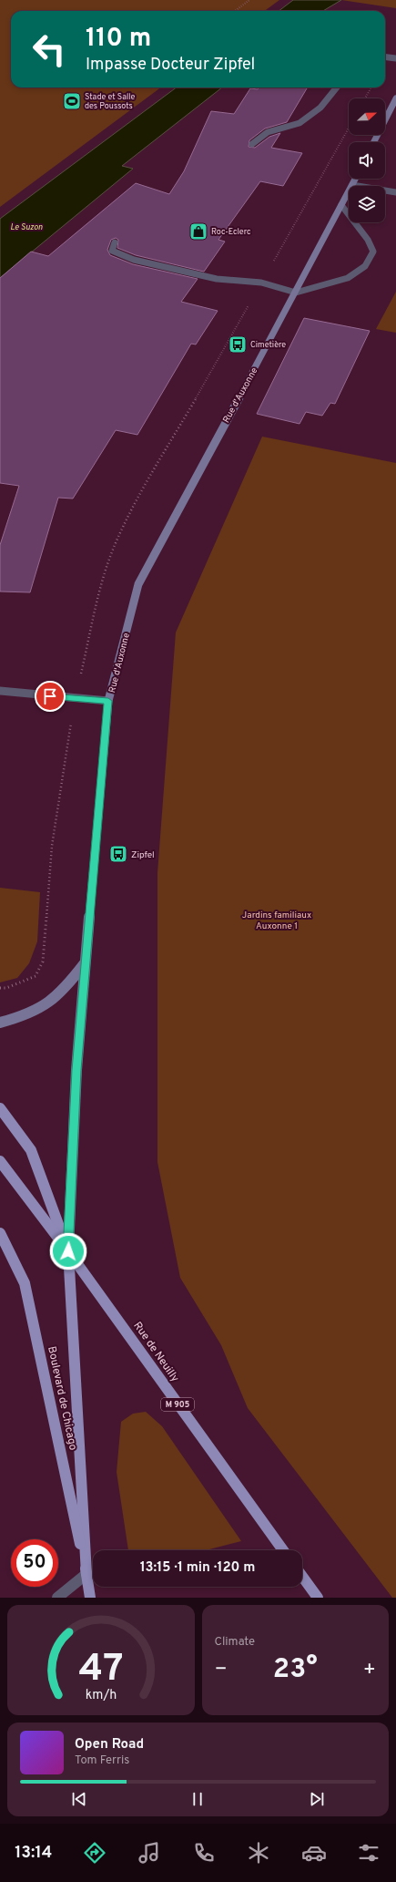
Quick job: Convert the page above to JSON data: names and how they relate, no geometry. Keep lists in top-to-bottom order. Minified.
{"streets":{"main road":["Rue d'Auxonne","Rue de Neuilly","Boulevard de Chicago","M 905"]},"crossings":[["Rue d'Auxonne","Rue de Neuilly"]],"water":["Le Suzon"],"parks":["Jardins familiaux Auxonne 1"],"places":{"sports":["Stade et Salle des Poussots"],"shop":["Roc-Eclerc"],"bus stop":["Cimetière","Zipfel"]},"north":"right","page":{"turn":["110 m","Impasse Docteur Zipfel"],"limit":"50","trip":"13:15 · 1 min · 120 m","tile":"Climate","heat":["−","23°","+"],"song":["Open Road","Tom Ferris"],"tabs":"13:14","gauge":["47","km/h"]}}
